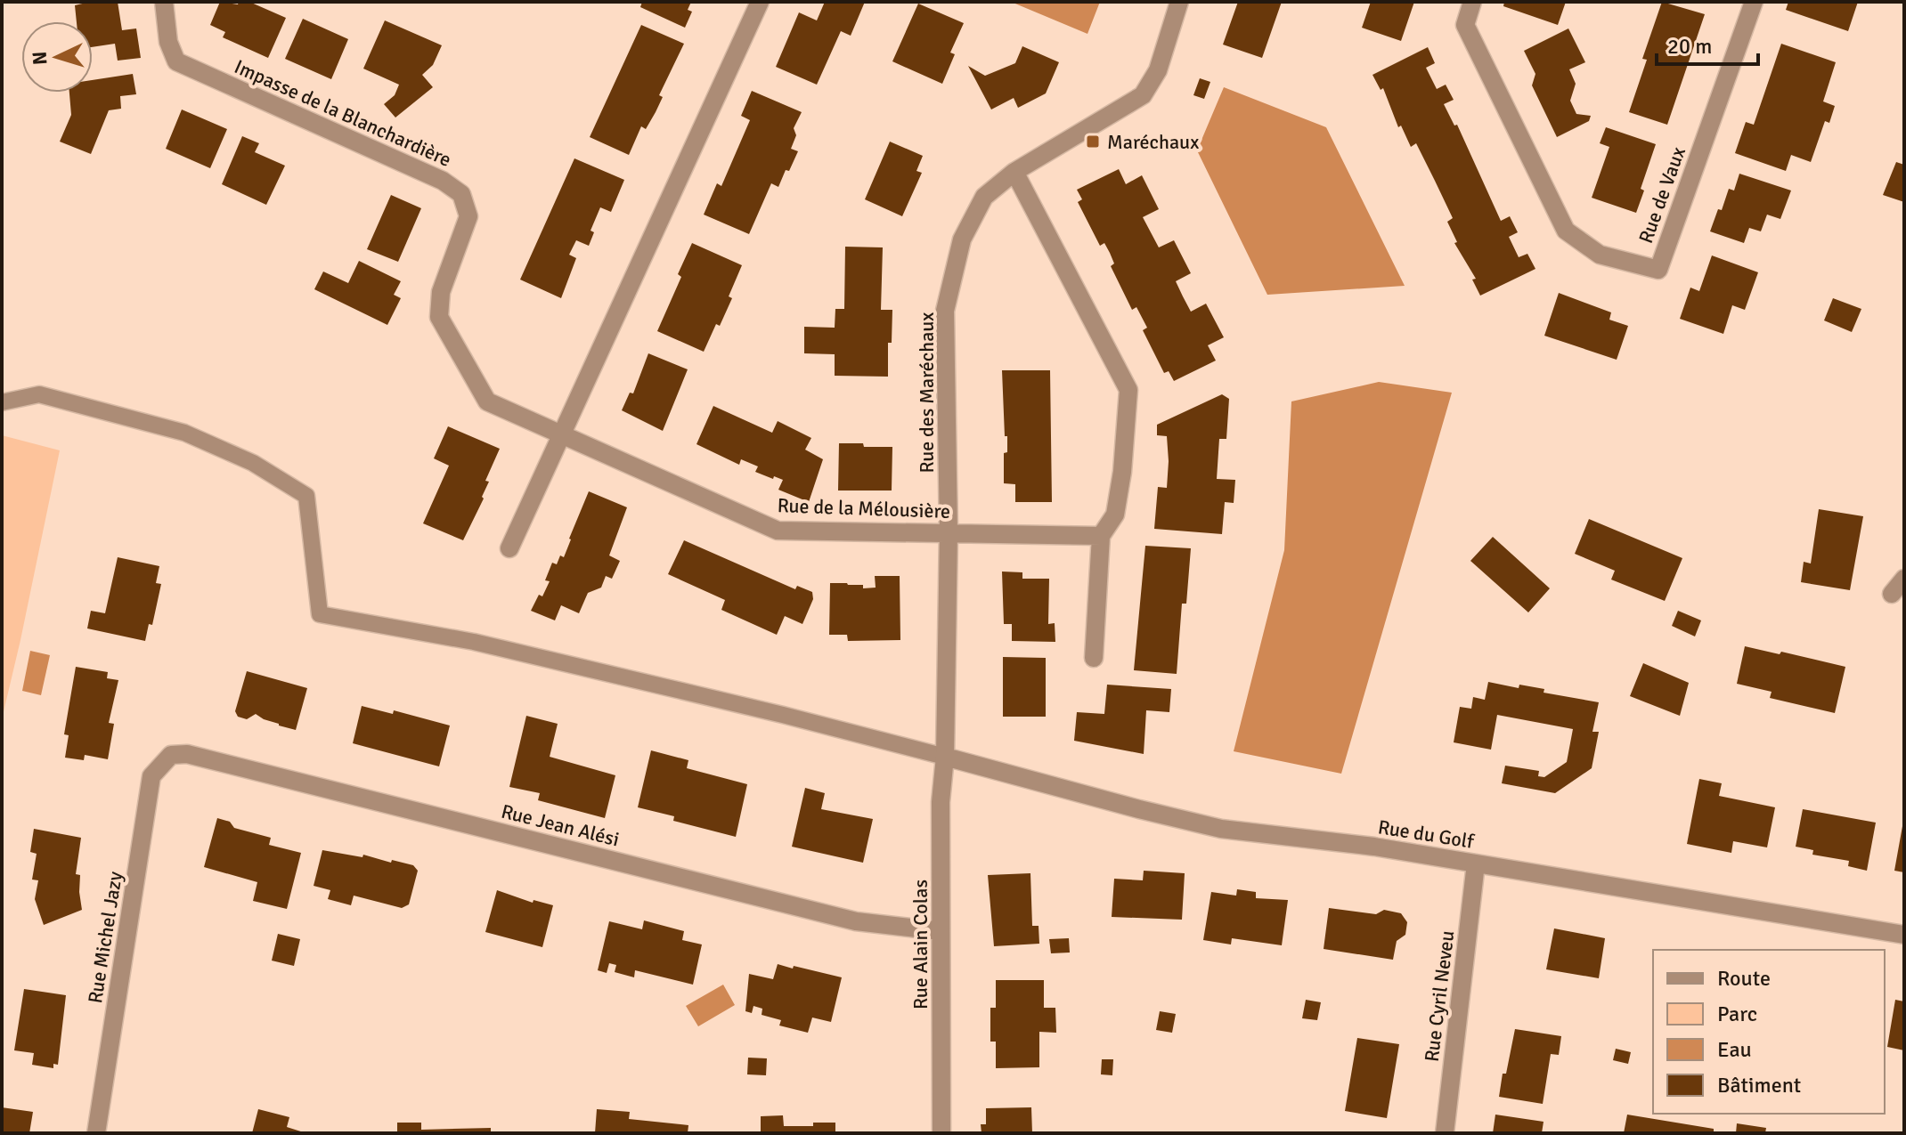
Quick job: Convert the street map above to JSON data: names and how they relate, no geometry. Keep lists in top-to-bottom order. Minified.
{"streets":{"street":["Impasse de la Blanchardière","Rue de Vaux","Rue des Maréchaux","Rue de la Mélousière","Rue Jean Alési","Rue du Golf","Rue Michel Jazy","Rue Alain Colas","Rue Cyril Neveu"]},"crossings":[["Impasse de la Blanchardière","Rue de la Mélousière"],["Rue des Maréchaux","Rue de la Mélousière"],["Rue des Maréchaux","Rue du Golf"],["Rue des Maréchaux","Rue Alain Colas"],["Rue Jean Alési","Rue Michel Jazy"],["Rue Jean Alési","Rue Alain Colas"],["Rue du Golf","Rue Alain Colas"],["Rue du Golf","Rue Cyril Neveu"]],"places":{"transit":["Maréchaux"]},"legend":["Route","Parc","Eau","Bâtiment"],"scale_bar":"20 m","north":"left"}
